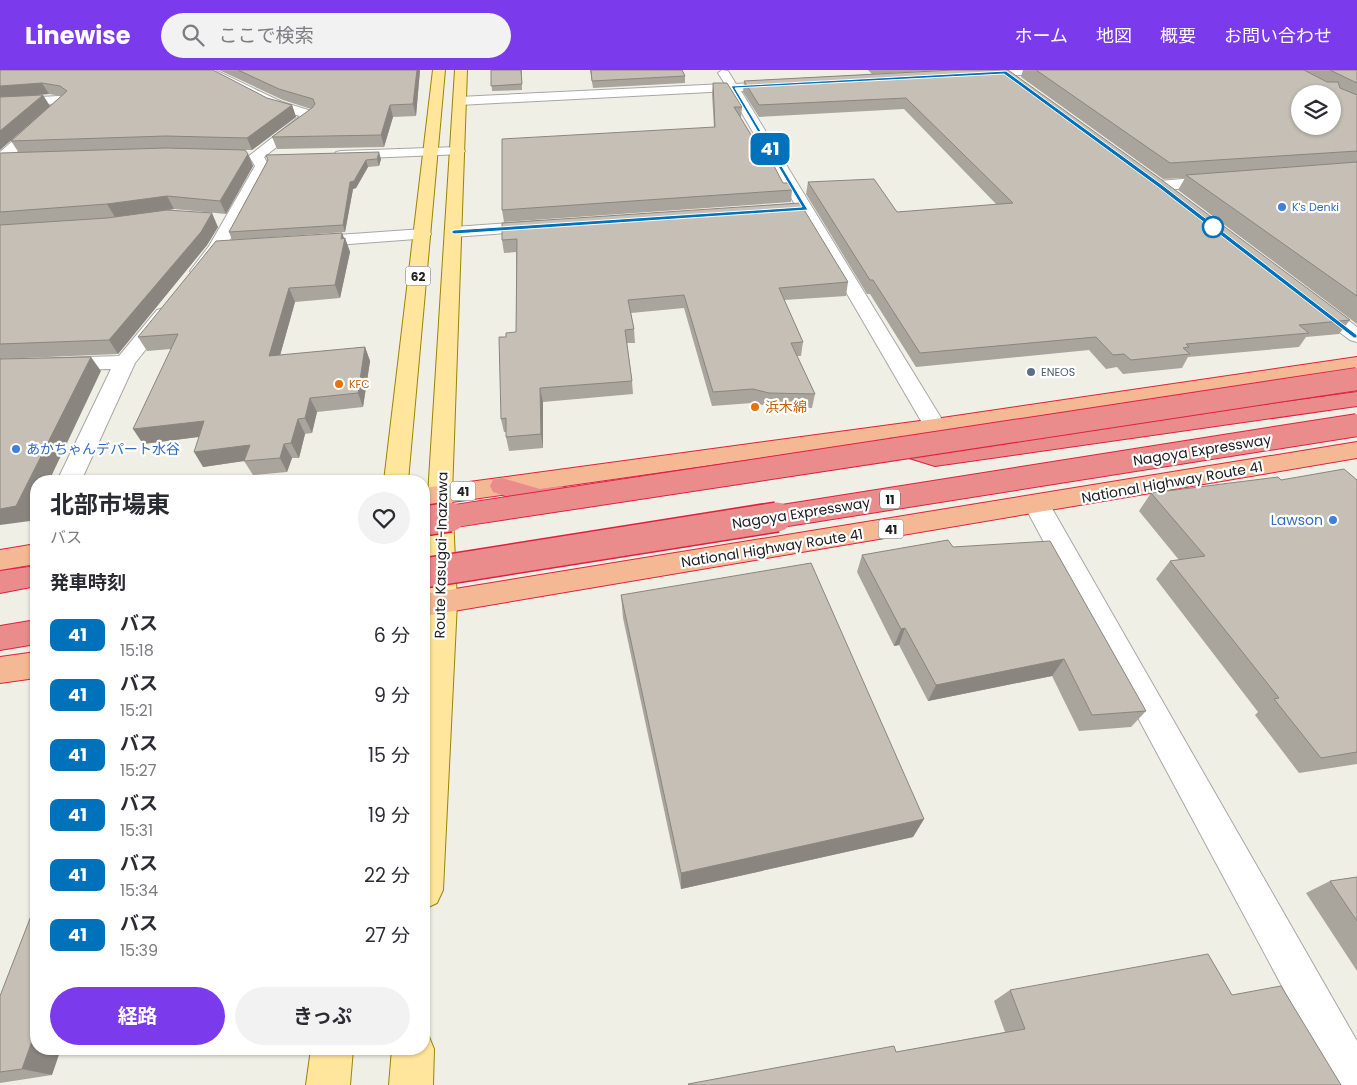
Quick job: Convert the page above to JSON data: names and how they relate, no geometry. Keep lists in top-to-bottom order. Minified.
{"streets":{"highway":["Nagoya Expressway","National Highway Route 41","41","11"],"main road":["62","Route Kasugai-Inazawa"]},"crossings":[["National Highway Route 41","Route Kasugai-Inazawa"],["41","Route Kasugai-Inazawa"]],"places":["K's Denki","ENEOS","KFC","浜木綿","あかちゃんデパート水谷","Lawson"],"lines":["bus line 41"],"page":{"header":"Linewise","search":"ここで検索","nav":["ホーム","地図","概要","お問い合わせ"],"on_map":"41","heading":[["北部市場東","バス"],"発車時刻"],"list":[{"mark":"41","name":"バス","note":"15:18","value":"6 分"},{"mark":"41","name":"バス","note":"15:21","value":"9 分"},{"mark":"41","name":"バス","note":"15:27","value":"15 分"},{"mark":"41","name":"バス","note":"15:31","value":"19 分"},{"mark":"41","name":"バス","note":"15:34","value":"22 分"},{"mark":"41","name":"バス","note":"15:39","value":"27 分"}],"buttons":["経路","きっぷ"]}}
